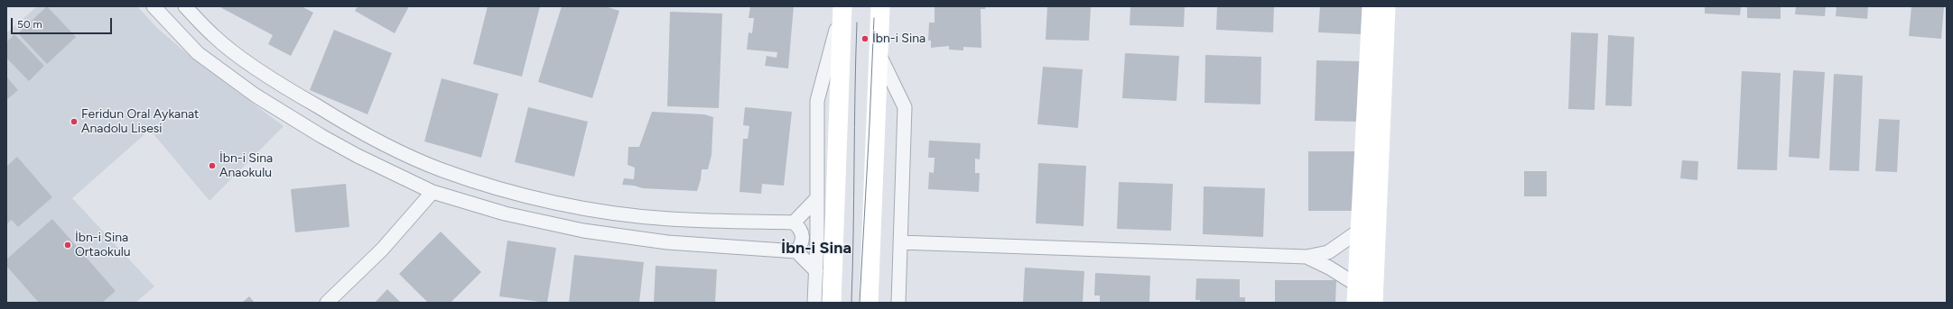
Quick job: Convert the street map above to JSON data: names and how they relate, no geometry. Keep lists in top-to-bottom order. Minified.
{"districts":["İbn-i Sina"],"places":["İbn-i Sina","Feridun Oral Aykanat Anadolu Lisesi","İbn-i Sina Anaokulu","İbn-i Sina Ortaokulu"],"scale_bar":"50 m"}
